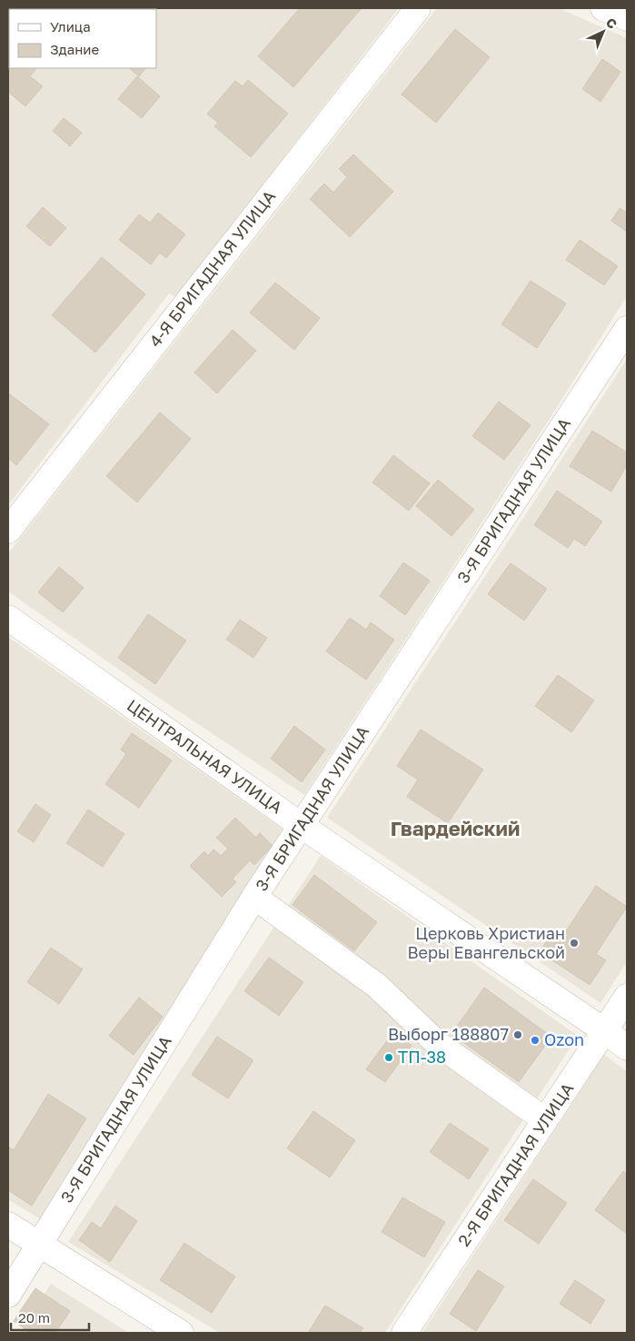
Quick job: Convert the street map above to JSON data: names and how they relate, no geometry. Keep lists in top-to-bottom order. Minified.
{"streets":{"street":["4-Я БРИГАДНАЯ УЛИЦА","3-Я БРИГАДНАЯ УЛИЦА","ЦЕНТРАЛЬНАЯ УЛИЦА","2-Я БРИГАДНАЯ УЛИЦА"]},"crossings":[["3-Я БРИГАДНАЯ УЛИЦА","ЦЕНТРАЛЬНАЯ УЛИЦА"],["ЦЕНТРАЛЬНАЯ УЛИЦА","2-Я БРИГАДНАЯ УЛИЦА"]],"districts":["Гвардейский"],"places":["Церковь Христиан Веры Евангельской","Выборг 188807","Ozon","ТП-38"],"legend":["Улица","Здание"],"scale_bar":"20 m","north":"top right"}
